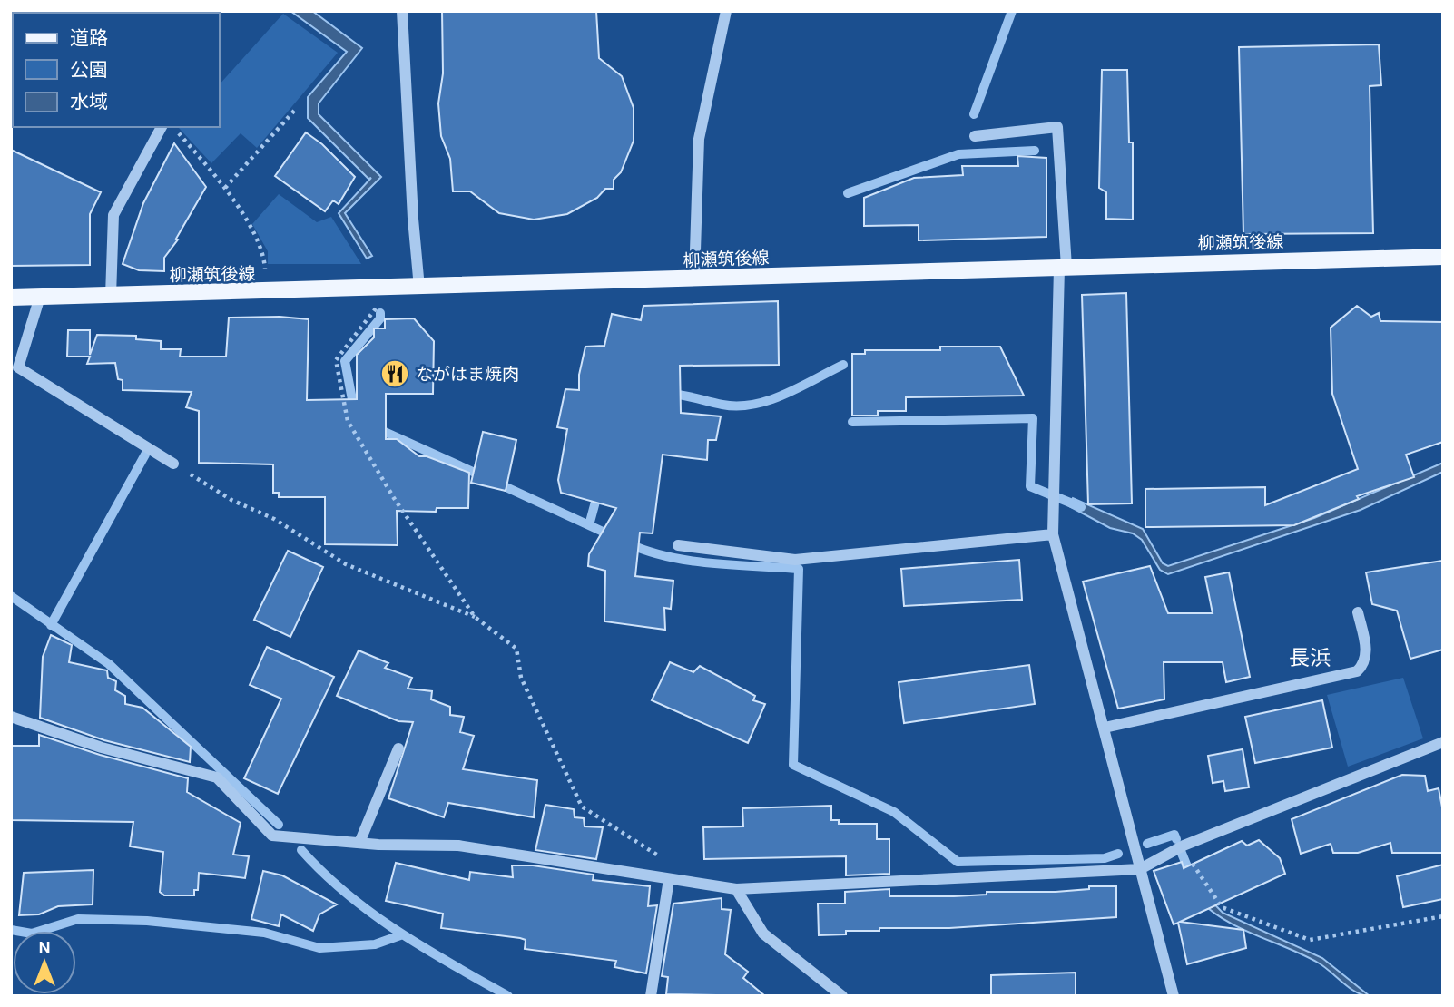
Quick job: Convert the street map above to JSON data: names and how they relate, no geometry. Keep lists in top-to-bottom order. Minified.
{"streets":{"main road":["柳瀬筑後線"]},"districts":["長浜"],"places":{"restaurant":["ながはま焼肉"]},"legend":["道路","公園","水域"],"north":"top"}
